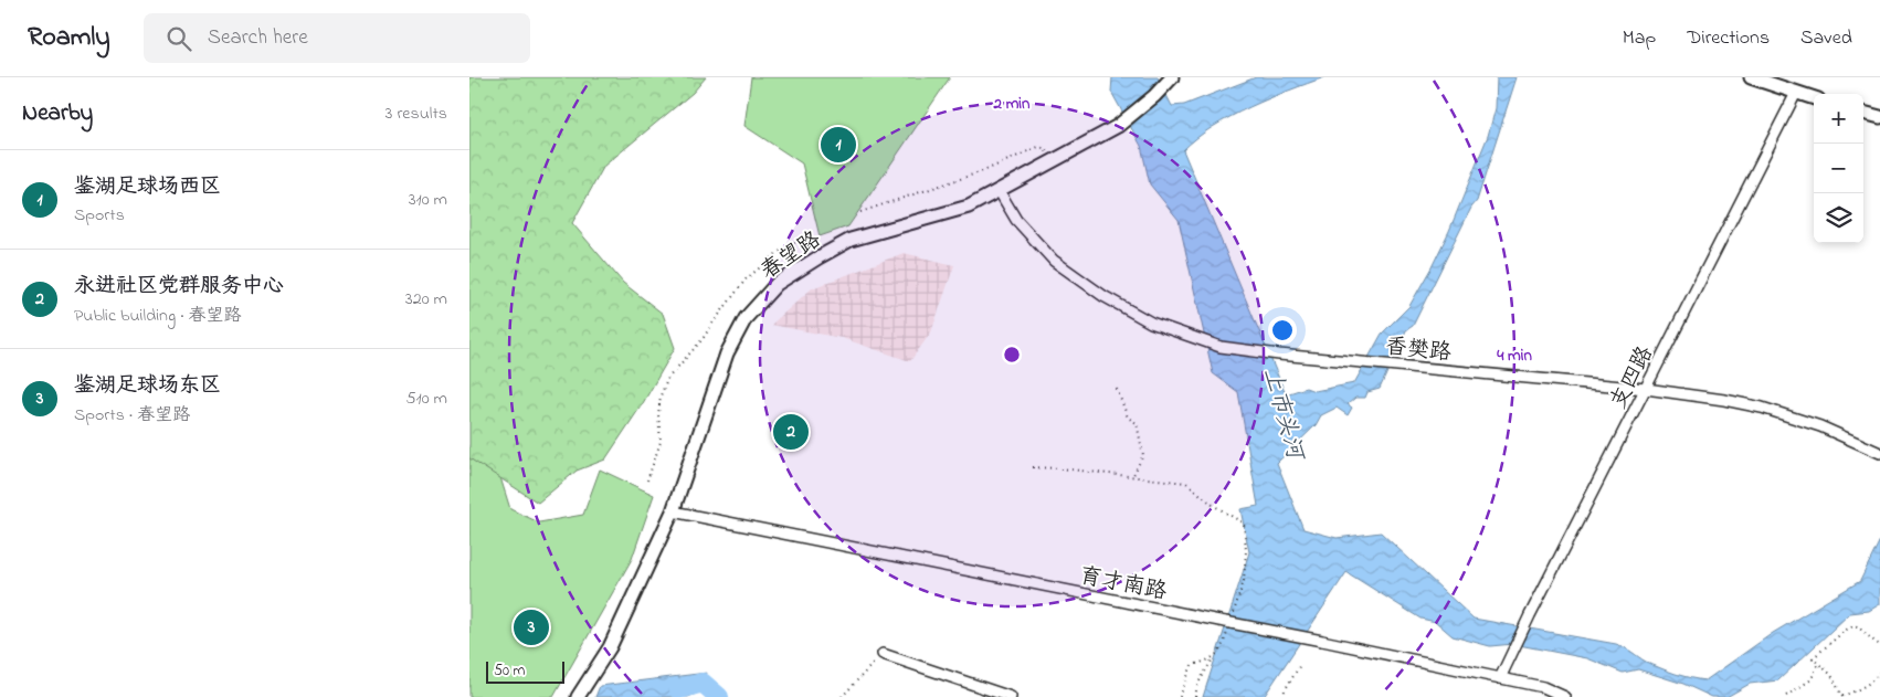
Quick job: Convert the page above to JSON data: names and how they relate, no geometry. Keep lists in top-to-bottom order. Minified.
{"streets":{"street":["春望路","香樊路","支四路","育才南路"]},"crossings":[["春望路","香樊路"],["春望路","育才南路"],["香樊路","支四路"],["支四路","育才南路"]],"water":["上市头河"],"scale_bar":"50 m","page":{"header":"Roamly","search":"Search here","nav":["Map","Directions","Saved"],"heading":["Nearby","3 results"],"map_buttons":["+","−"],"pins":["1","2","3"],"list":[{"mark":"1","name":"鉴湖足球场西区","note":"Sports","value":"310 m"},{"mark":"2","name":"永进社区党群服务中心","note":"Public building · 春望路","value":"320 m"},{"mark":"3","name":"鉴湖足球场东区","note":"Sports · 春望路","value":"510 m"}],"scale":"50 m"},"rings":["2 min","4 min"]}
